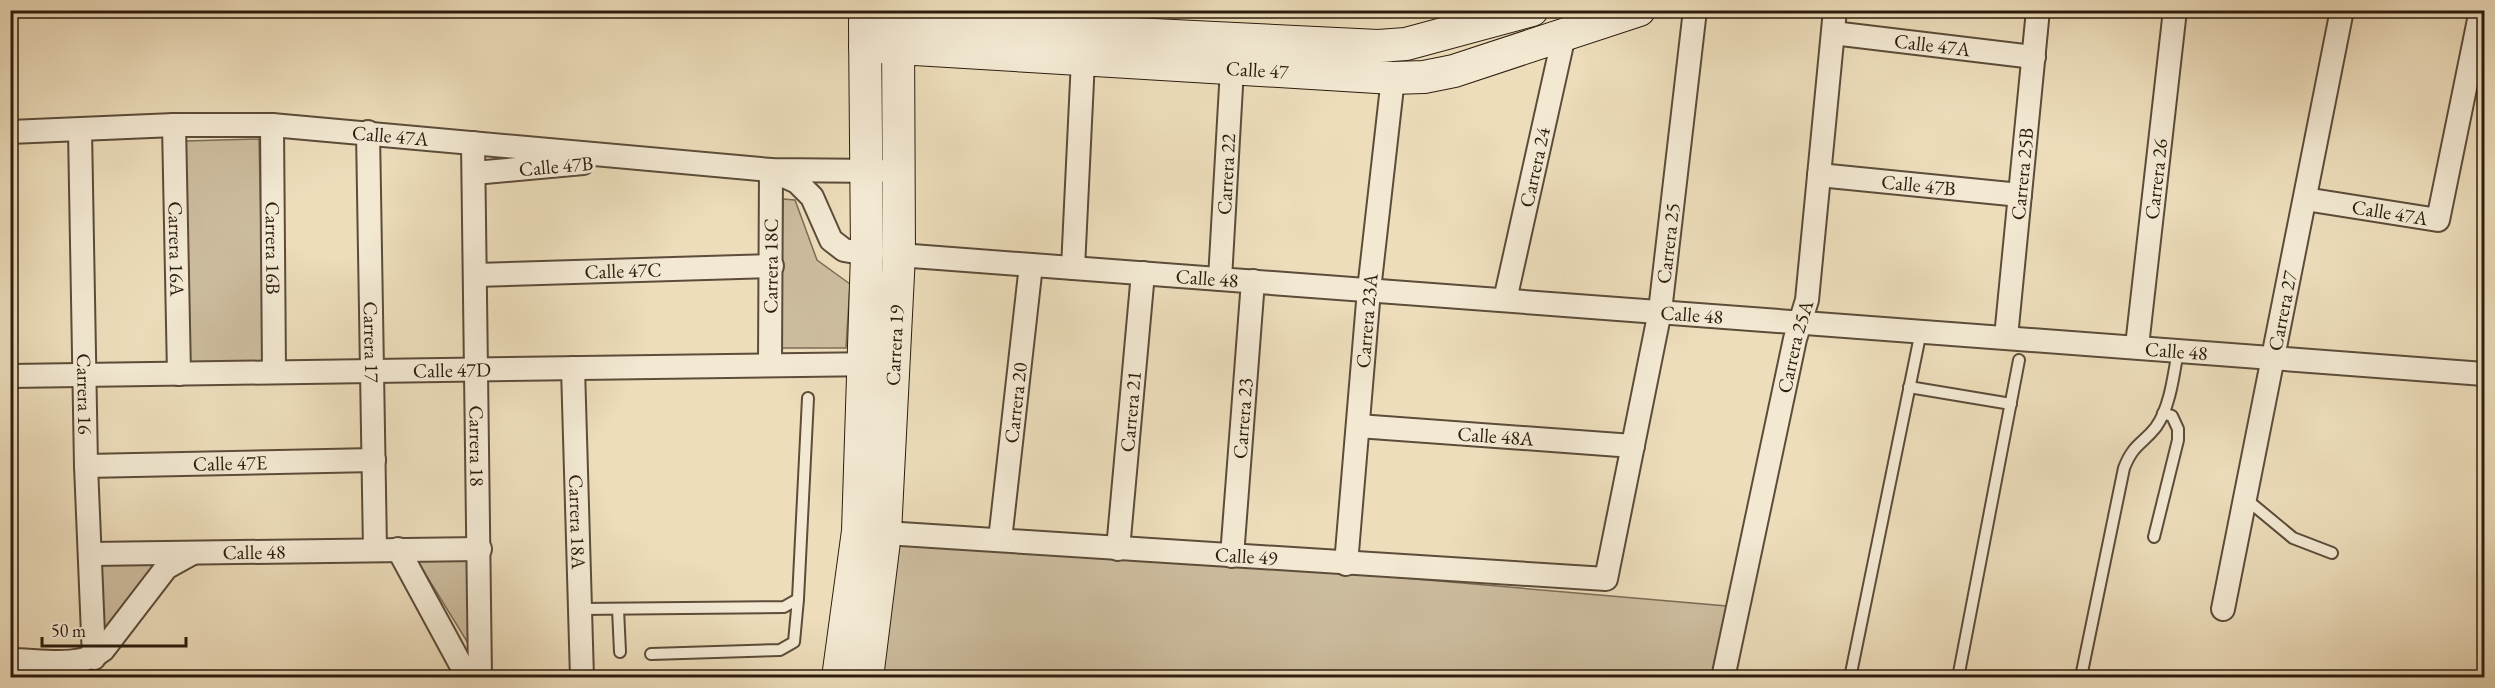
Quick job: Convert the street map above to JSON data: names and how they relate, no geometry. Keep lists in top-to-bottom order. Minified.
{"streets":{"main road":["Calle 47","Carrera 19"],"street":["Calle 47A","Calle 47B","Carrera 24","Carrera 22","Carrera 25B","Carrera 26","Carrera 25","Carrera 16B","Carrera 16A","Carrera 18C","Calle 47C","Calle 48","Carrera 27","Carrera 23A","Carrera 17","Carrera 25A","Calle 47D","Carrera 16","Carrera 20","Carrera 21","Carrera 23","Calle 48A","Carrera 18","Calle 47E","Carrera 18A","Calle 49"]},"crossings":[["Calle 47A","Calle 47B"],["Calle 47A","Carrera 25B"],["Calle 47A","Carrera 16B"],["Calle 47A","Carrera 16A"],["Calle 47A","Carrera 18C"],["Calle 47A","Carrera 27"],["Calle 47A","Carrera 17"],["Calle 47A","Carrera 19"],["Calle 47A","Carrera 25A"],["Calle 47A","Carrera 16"],["Calle 47A","Carrera 18"],["Calle 47","Carrera 24"],["Calle 47","Carrera 22"],["Calle 47","Carrera 23A"],["Calle 47","Carrera 19"],["Calle 47B","Carrera 25B"],["Calle 47B","Carrera 25A"],["Calle 47B","Carrera 18"],["Carrera 24","Calle 48"],["Carrera 22","Calle 48"],["Carrera 25B","Calle 48"],["Carrera 26","Calle 48"],["Carrera 25","Calle 48"],["Carrera 25","Calle 48A"],["Carrera 25","Calle 49"],["Carrera 16B","Calle 47D"],["Carrera 16A","Calle 47D"],["Carrera 18C","Calle 47C"],["Carrera 18C","Calle 47D"],["Calle 47C","Carrera 18"],["Calle 48","Carrera 27"],["Calle 48","Carrera 23A"],["Calle 48","Carrera 17"],["Calle 48","Carrera 19"],["Calle 48","Carrera 25A"],["Calle 48","Carrera 16"],["Calle 48","Carrera 20"],["Calle 48","Carrera 21"],["Calle 48","Carrera 23"],["Calle 48","Carrera 18"],["Carrera 23A","Calle 48A"],["Carrera 23A","Calle 49"],["Carrera 17","Calle 47D"],["Carrera 17","Calle 47E"],["Carrera 19","Calle 47D"],["Carrera 19","Calle 49"],["Calle 47D","Carrera 16"],["Calle 47D","Carrera 18"],["Calle 47D","Carrera 18A"],["Carrera 16","Calle 47E"],["Carrera 20","Calle 49"],["Carrera 21","Calle 49"],["Carrera 23","Calle 49"]],"scale_bar":"50 m"}
